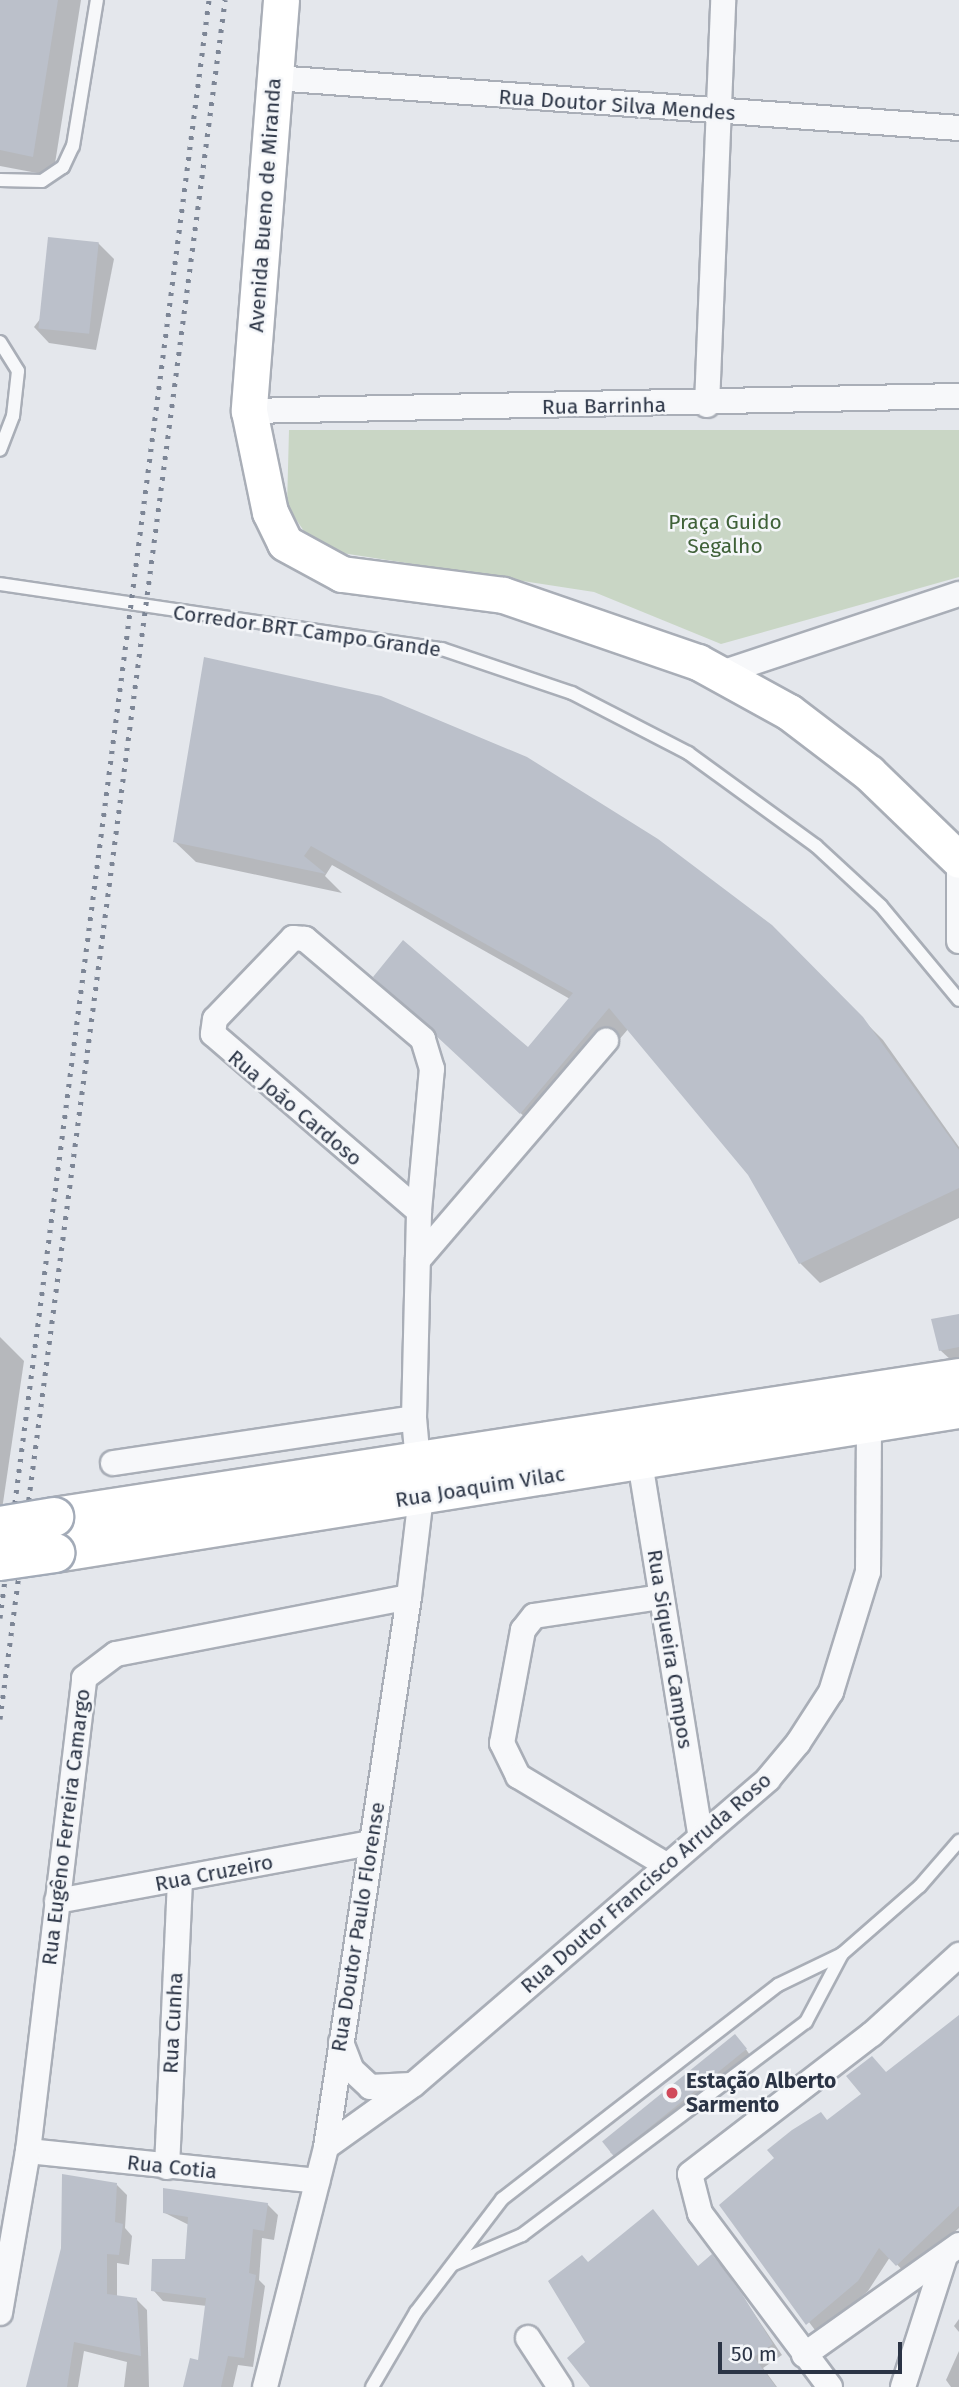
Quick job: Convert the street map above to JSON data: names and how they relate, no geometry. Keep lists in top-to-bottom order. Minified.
{"streets":{"main road":["Avenida Bueno de Miranda","Rua Joaquim Vilac"],"street":["Rua Doutor Silva Mendes","Rua Barrinha","Rua João Cardoso","Rua Siqueira Campos","Rua Eugêno Ferreira Camargo","Rua Cruzeiro","Rua Doutor Francisco Arruda Roso","Rua Doutor Paulo Florense","Rua Cunha","Rua Cotia"],"lane":["Corredor BRT Campo Grande"]},"crossings":[["Rua Doutor Silva Mendes","Avenida Bueno de Miranda"],["Avenida Bueno de Miranda","Rua Barrinha"],["Rua João Cardoso","Rua Joaquim Vilac"],["Rua João Cardoso","Rua Doutor Paulo Florense"],["Rua Joaquim Vilac","Rua Siqueira Campos"],["Rua Joaquim Vilac","Rua Doutor Francisco Arruda Roso"],["Rua Joaquim Vilac","Rua Doutor Paulo Florense"],["Rua Siqueira Campos","Rua Doutor Francisco Arruda Roso"],["Rua Eugêno Ferreira Camargo","Rua Cruzeiro"],["Rua Eugêno Ferreira Camargo","Rua Doutor Paulo Florense"],["Rua Eugêno Ferreira Camargo","Rua Cotia"],["Rua Cruzeiro","Rua Doutor Paulo Florense"],["Rua Cruzeiro","Rua Cunha"],["Rua Doutor Francisco Arruda Roso","Rua Doutor Paulo Florense"],["Rua Doutor Paulo Florense","Rua Cotia"],["Rua Cunha","Rua Cotia"]],"parks":["Praça Guido Segalho"],"places":["Estação Alberto Sarmento"],"scale_bar":"50 m"}
